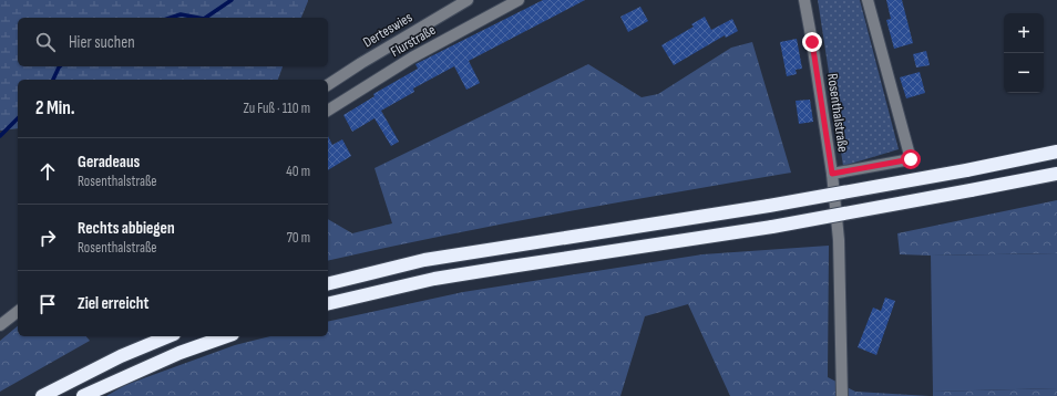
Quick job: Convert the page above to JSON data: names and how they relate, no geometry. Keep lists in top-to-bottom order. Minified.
{"streets":{"street":["Derteswies","Flurstraße","Rosenthalstraße"]},"page":{"map_buttons":["+","−"],"search":"Hier suchen","heading":["2 Min.","Zu Fuß · 110 m"],"list":[["Geradeaus","Rosenthalstraße","40 m"],["Rechts abbiegen","Rosenthalstraße","70 m"],"Ziel erreicht"]}}
